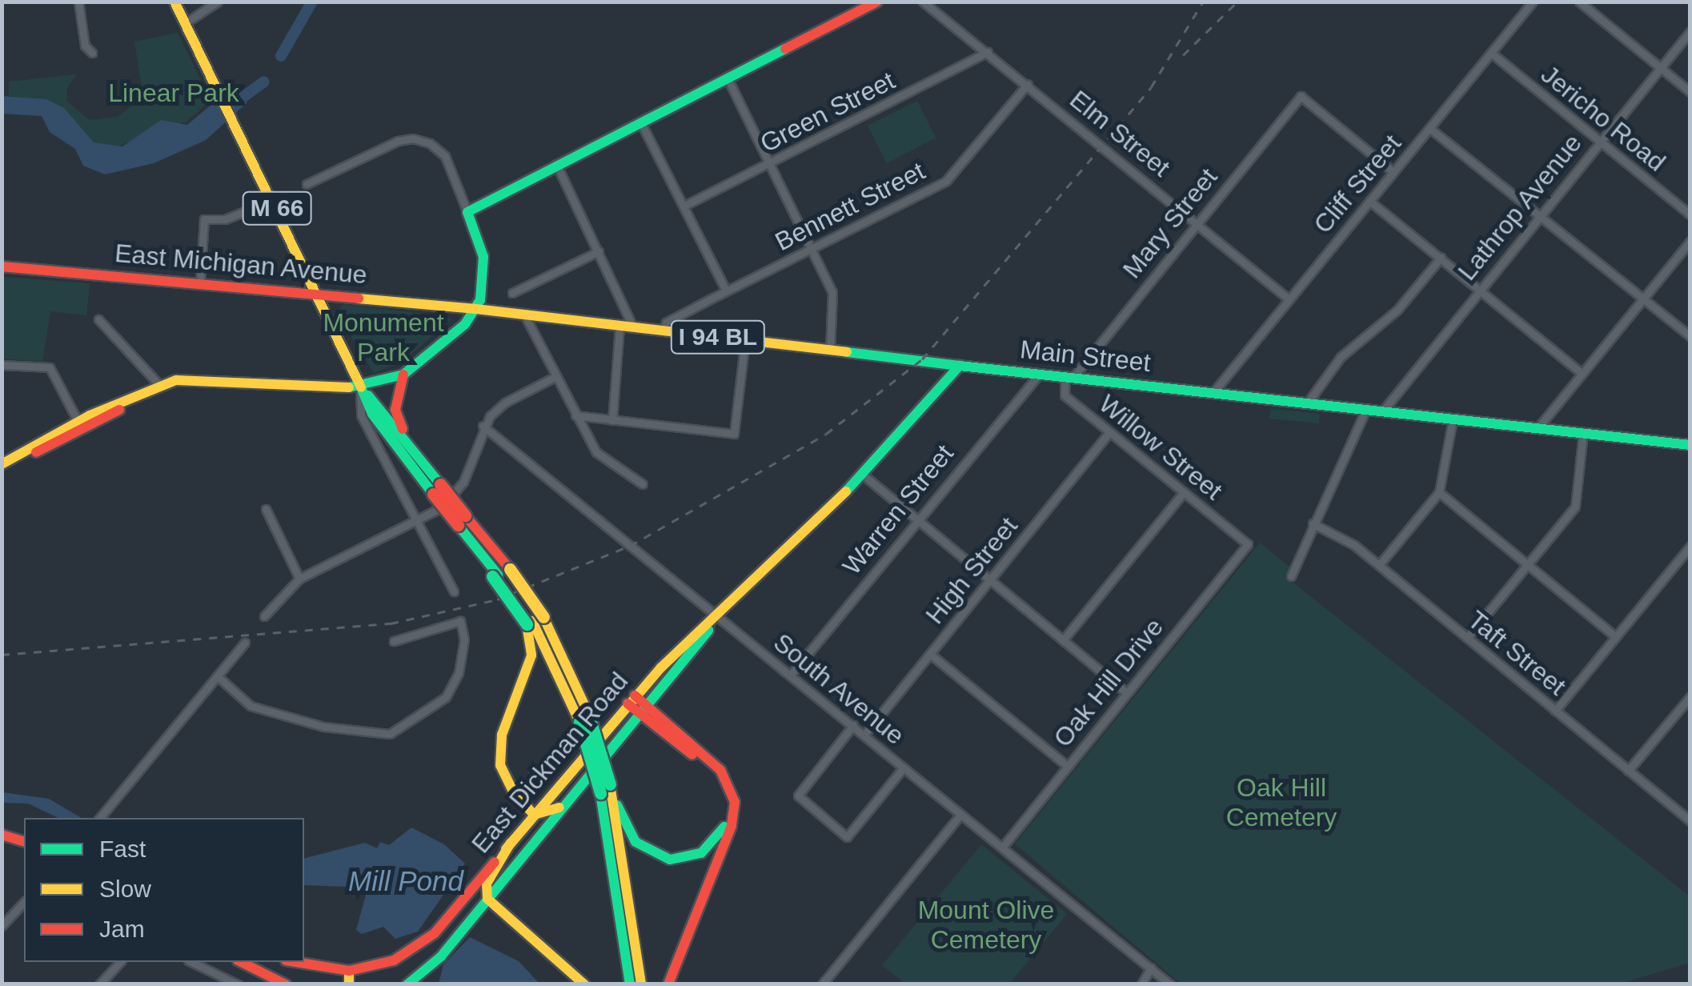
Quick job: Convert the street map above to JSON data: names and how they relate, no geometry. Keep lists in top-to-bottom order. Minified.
{"streets":{"main road":["M 66","East Michigan Avenue","I 94 BL","Main Street","East Dickman Road"],"street":["Green Street","Jericho Road","Elm Street","Cliff Street","Bennett Street","Lathrop Avenue","Mary Street","Willow Street","Warren Street","High Street","Taft Street","Oak Hill Drive","South Avenue"]},"crossings":[["Green Street","Elm Street"],["Jericho Road","Cliff Street"],["Jericho Road","Lathrop Avenue"],["Elm Street","Cliff Street"],["Elm Street","Bennett Street"],["Elm Street","Mary Street"],["Cliff Street","Mary Street"],["Cliff Street","Main Street"],["Bennett Street","Main Street"],["Lathrop Avenue","Main Street"],["M 66","East Michigan Avenue"],["Mary Street","Main Street"],["Mary Street","Willow Street"],["East Michigan Avenue","Main Street"],["Main Street","Willow Street"],["Main Street","Warren Street"],["Main Street","East Dickman Road"],["Willow Street","High Street"],["Willow Street","Oak Hill Drive"],["Warren Street","South Avenue"],["High Street","South Avenue"],["Oak Hill Drive","South Avenue"],["South Avenue","East Dickman Road"]],"water":["Mill Pond"],"parks":["Linear Park","Monument Park","Oak Hill Cemetery","Mount Olive Cemetery"],"legend":["Fast","Slow","Jam"]}
